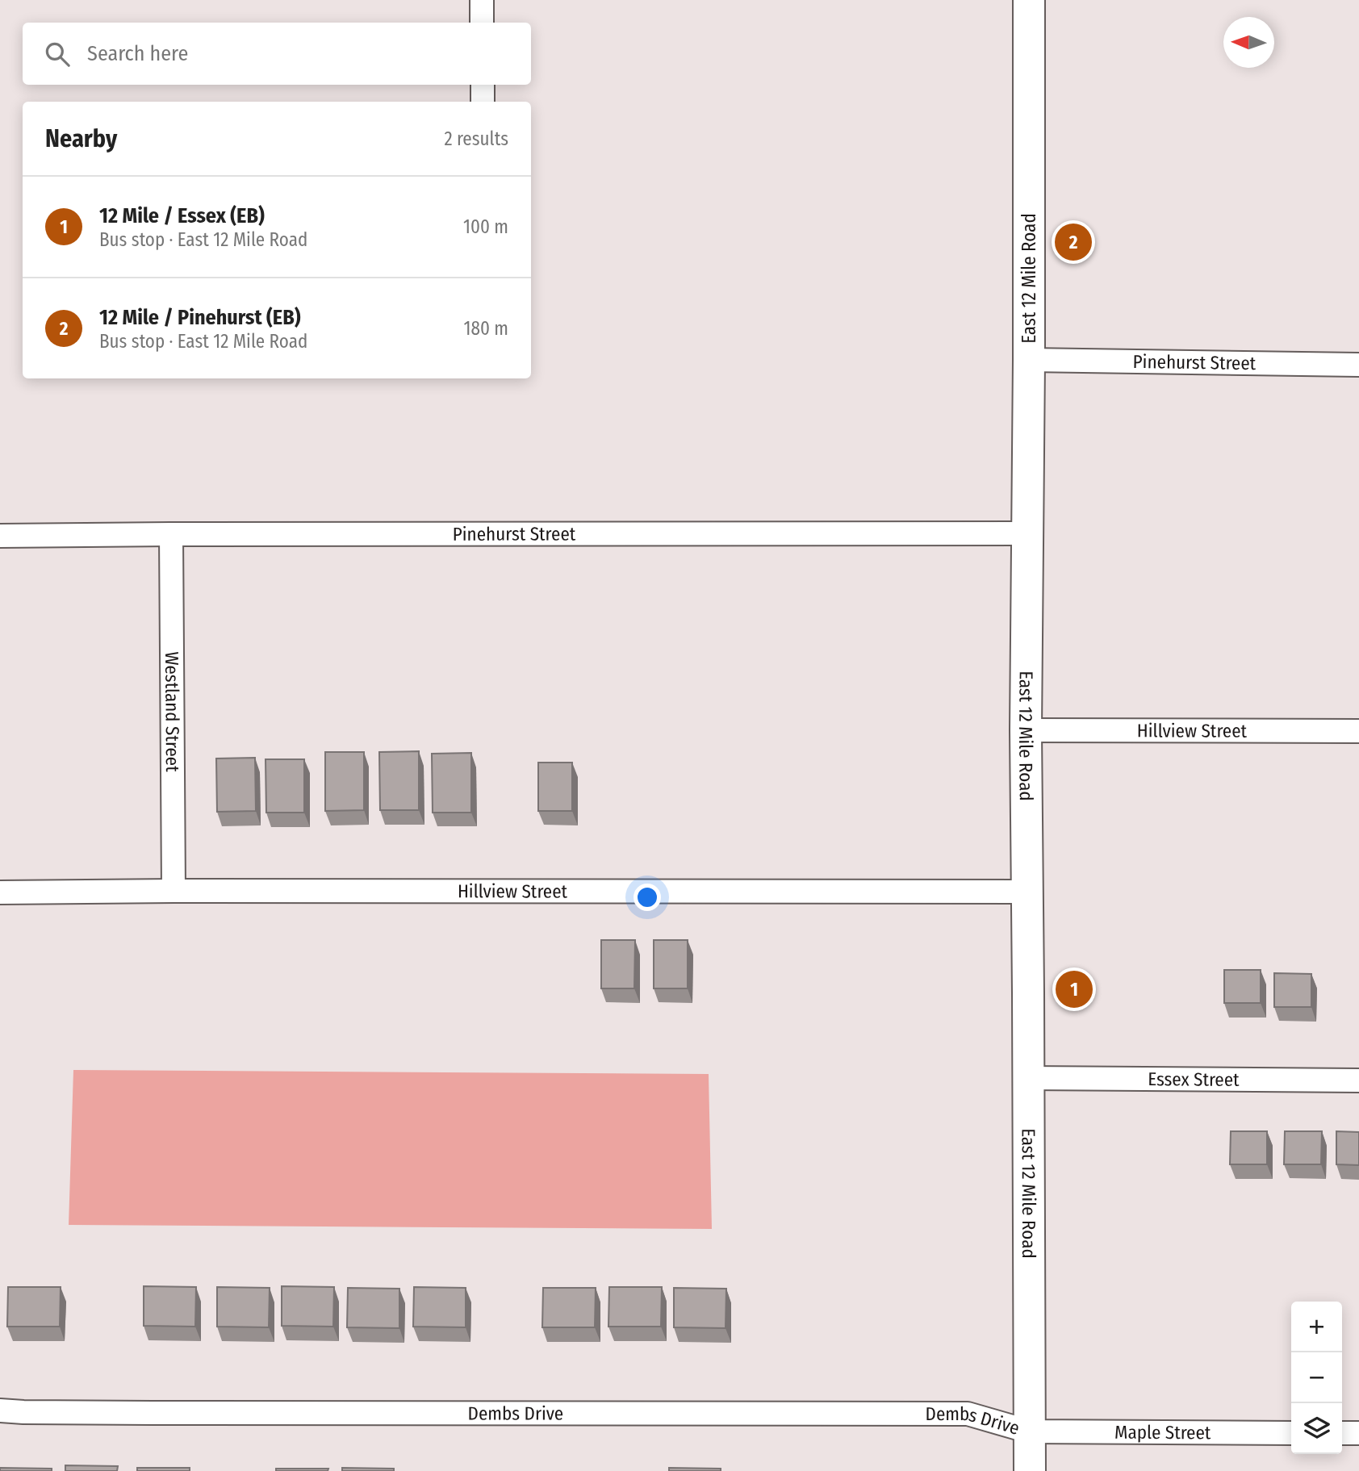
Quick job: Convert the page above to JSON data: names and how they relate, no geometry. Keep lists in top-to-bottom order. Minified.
{"streets":{"main road":["East 12 Mile Road"],"street":["Pinehurst Street","Westland Street","Hillview Street","Essex Street","Dembs Drive","Maple Street"]},"crossings":[["East 12 Mile Road","Pinehurst Street"],["East 12 Mile Road","Hillview Street"],["East 12 Mile Road","Essex Street"],["East 12 Mile Road","Dembs Drive"],["East 12 Mile Road","Maple Street"],["Pinehurst Street","Westland Street"],["Westland Street","Hillview Street"],["Dembs Drive","Maple Street"]],"north":"left","page":{"search":"Search here","heading":["Nearby","2 results"],"list":[{"mark":"1","name":"12 Mile / Essex (EB)","note":"Bus stop · East 12 Mile Road","value":"100 m"},{"mark":"2","name":"12 Mile / Pinehurst (EB)","note":"Bus stop · East 12 Mile Road","value":"180 m"}],"pins":["2","1"],"map_buttons":["+","−"]}}
